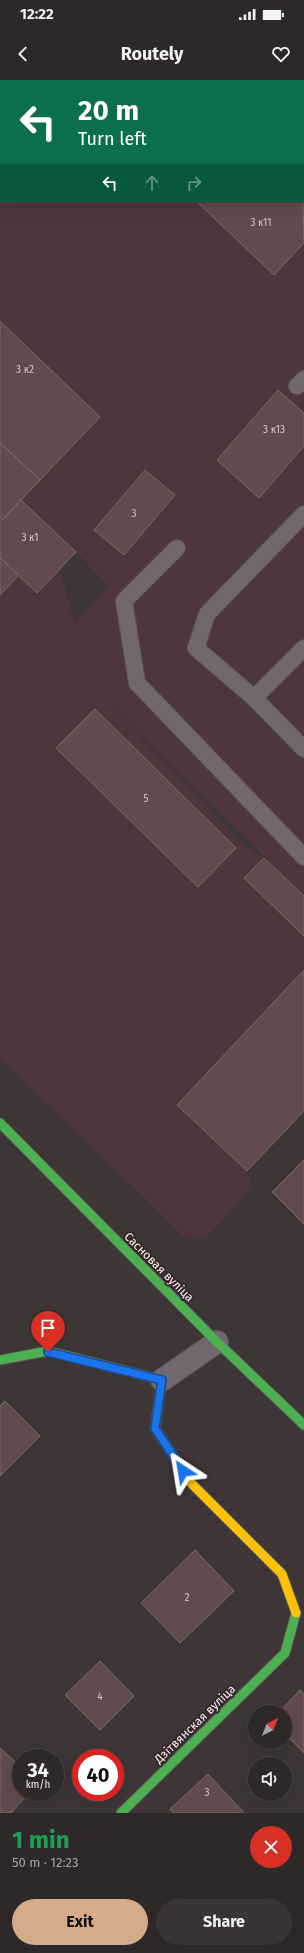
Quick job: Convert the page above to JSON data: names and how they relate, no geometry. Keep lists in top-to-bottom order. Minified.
{"streets":{"street":["Сасновая вуліца","Дзітвянская вуліца"]},"house_numbers":["3 к11","3 к2","3 к13","3","3 к1","5","2","4","3"],"north":"top right","page":{"status":"12:22","header":"Routely","turn":["20 m","Turn left"],"speed":"34 km/h","limit":"40","heading":["1 min","50 m · 12:23"],"buttons":["Exit","Share"]}}
